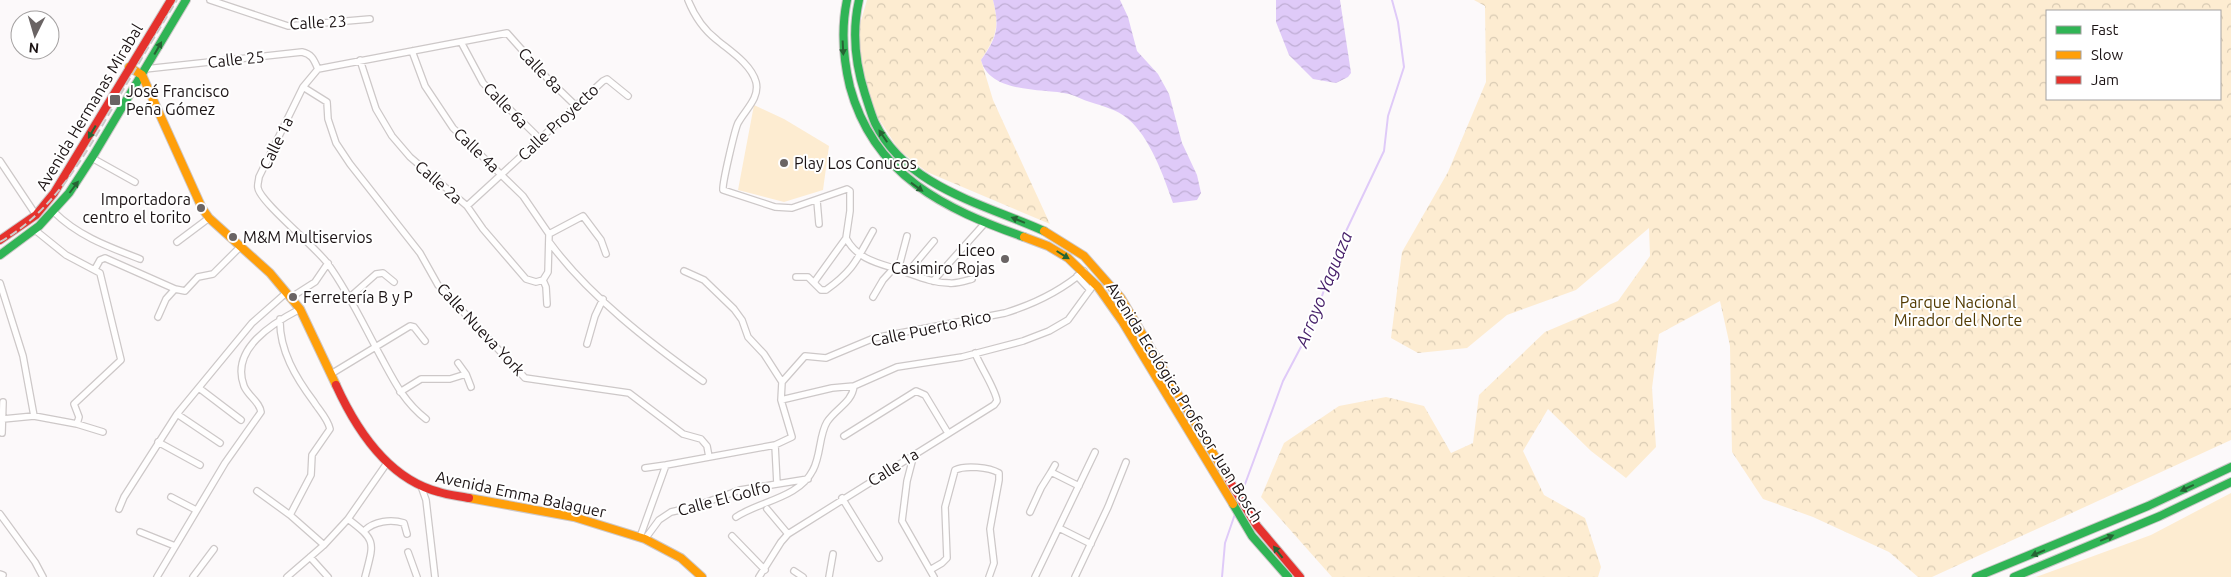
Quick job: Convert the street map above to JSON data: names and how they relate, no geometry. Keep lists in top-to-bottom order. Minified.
{"streets":{"street":["Calle 23","Calle 25","Calle 8a","Calle 6a","Avenida Hermanas Mirabal","Calle Proyecto","Calle 1a","Calle 4a","Calle 2a","Calle Puerto Rico","Calle Nueva York","Avenida Ecológica Profesor Juan Bosch","Avenida Emma Balaguer","Calle El Golfo"]},"crossings":[["Calle 25","Avenida Hermanas Mirabal"],["Calle 25","Calle 1a"],["Calle 25","Avenida Emma Balaguer"],["Calle 8a","Calle 6a"],["Calle 8a","Calle Proyecto"],["Calle 6a","Calle Proyecto"],["Avenida Hermanas Mirabal","Avenida Emma Balaguer"],["Calle Proyecto","Calle 4a"],["Calle Proyecto","Calle 2a"],["Calle 1a","Calle Nueva York"],["Calle 4a","Calle 2a"],["Calle Puerto Rico","Avenida Ecológica Profesor Juan Bosch"],["Avenida Emma Balaguer","Calle El Golfo"]],"water":["Arroyo Yaguaza"],"parks":["Parque Nacional Mirador del Norte"],"places":{"transit":["José Francisco Peña Gómez"],"other":["Play Los Conucos","Importadora centro el torito","M&M Multiservios","Liceo Casimiro Rojas","Ferretería B y P"]},"legend":["Fast","Slow","Jam"],"north":"bottom"}
